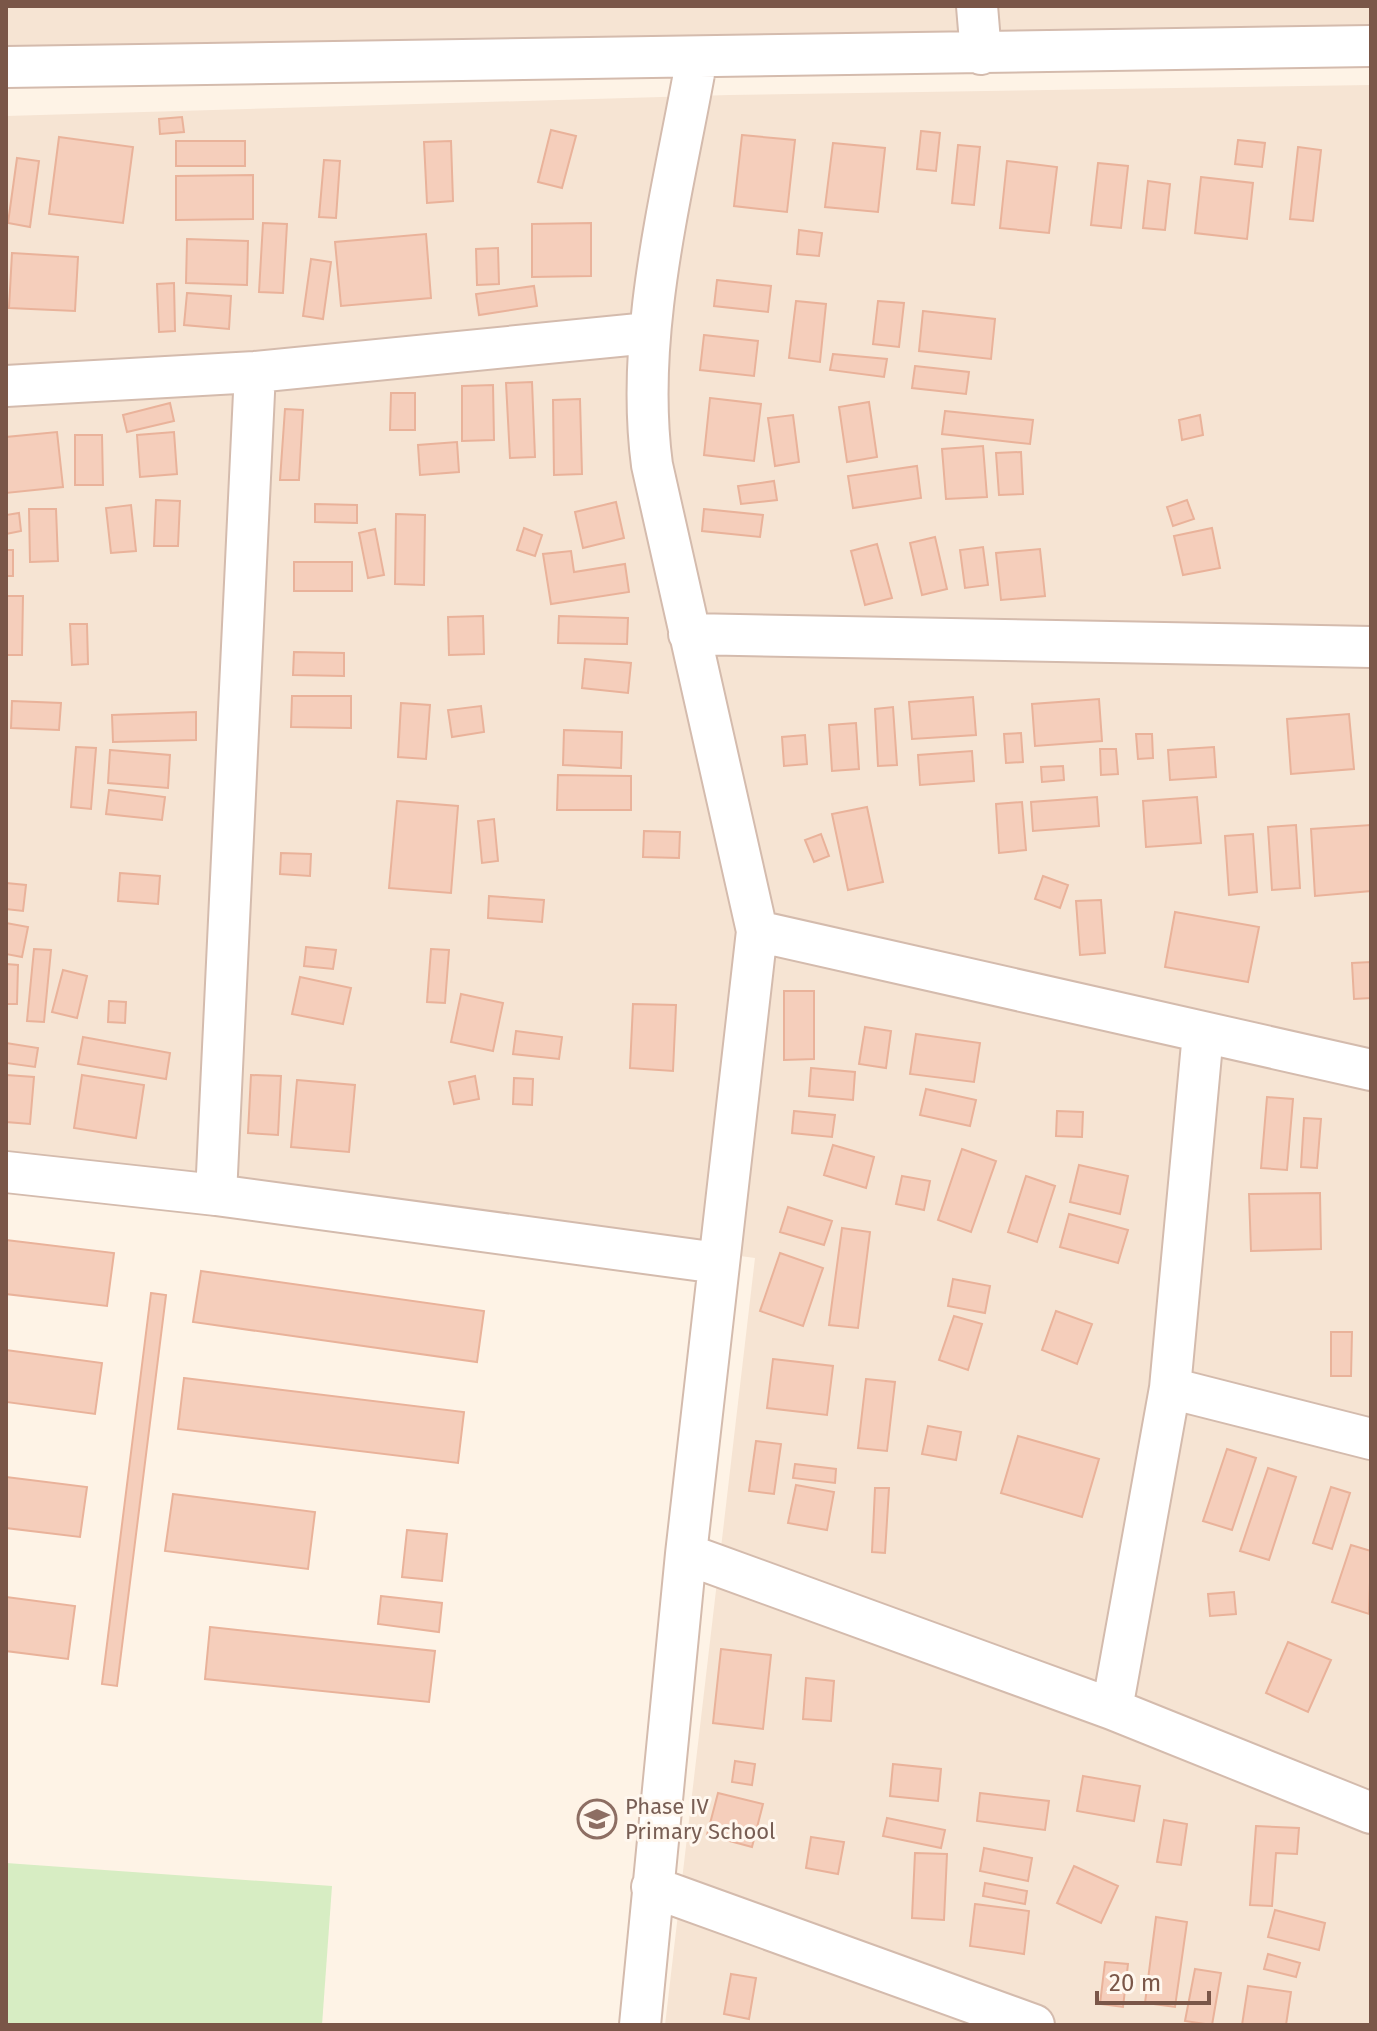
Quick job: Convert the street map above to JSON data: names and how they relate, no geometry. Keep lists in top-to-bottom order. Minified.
{"places":{"school or university":["Phase IV Primary School"]},"scale_bar":"20 m"}
